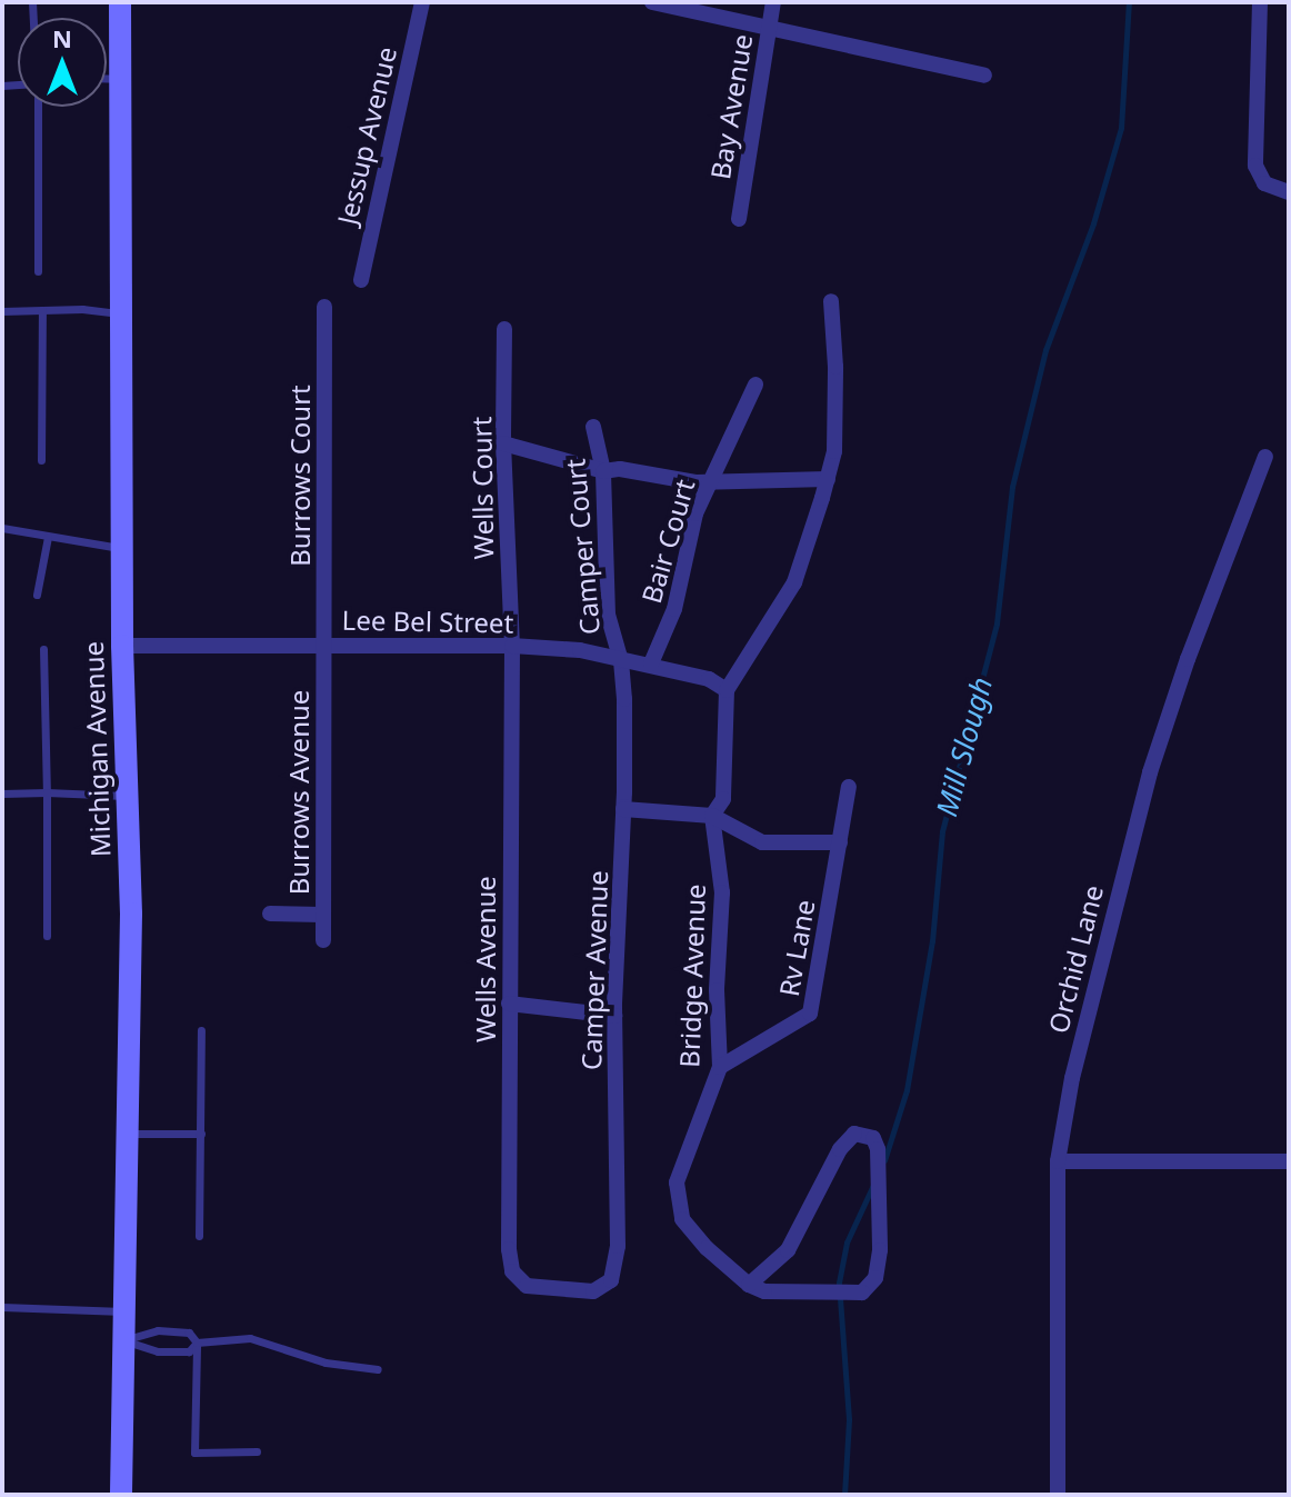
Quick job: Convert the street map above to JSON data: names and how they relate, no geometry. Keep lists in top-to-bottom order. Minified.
{"streets":{"main road":["Michigan Avenue"],"street":["Bay Avenue","Jessup Avenue","Burrows Court","Wells Court","Bair Court","Camper Court","Lee Bel Street","Burrows Avenue","Rv Lane","Wells Avenue","Orchid Lane","Camper Avenue","Bridge Avenue"]},"crossings":[["Burrows Court","Lee Bel Street"],["Burrows Court","Burrows Avenue"],["Wells Court","Lee Bel Street"],["Wells Court","Wells Avenue"],["Bair Court","Lee Bel Street"],["Camper Court","Lee Bel Street"],["Camper Court","Camper Avenue"],["Lee Bel Street","Michigan Avenue"],["Lee Bel Street","Burrows Avenue"],["Lee Bel Street","Wells Avenue"],["Lee Bel Street","Camper Avenue"],["Lee Bel Street","Bridge Avenue"],["Rv Lane","Bridge Avenue"],["Wells Avenue","Camper Avenue"]],"water":["Mill Slough"],"north":"top"}
